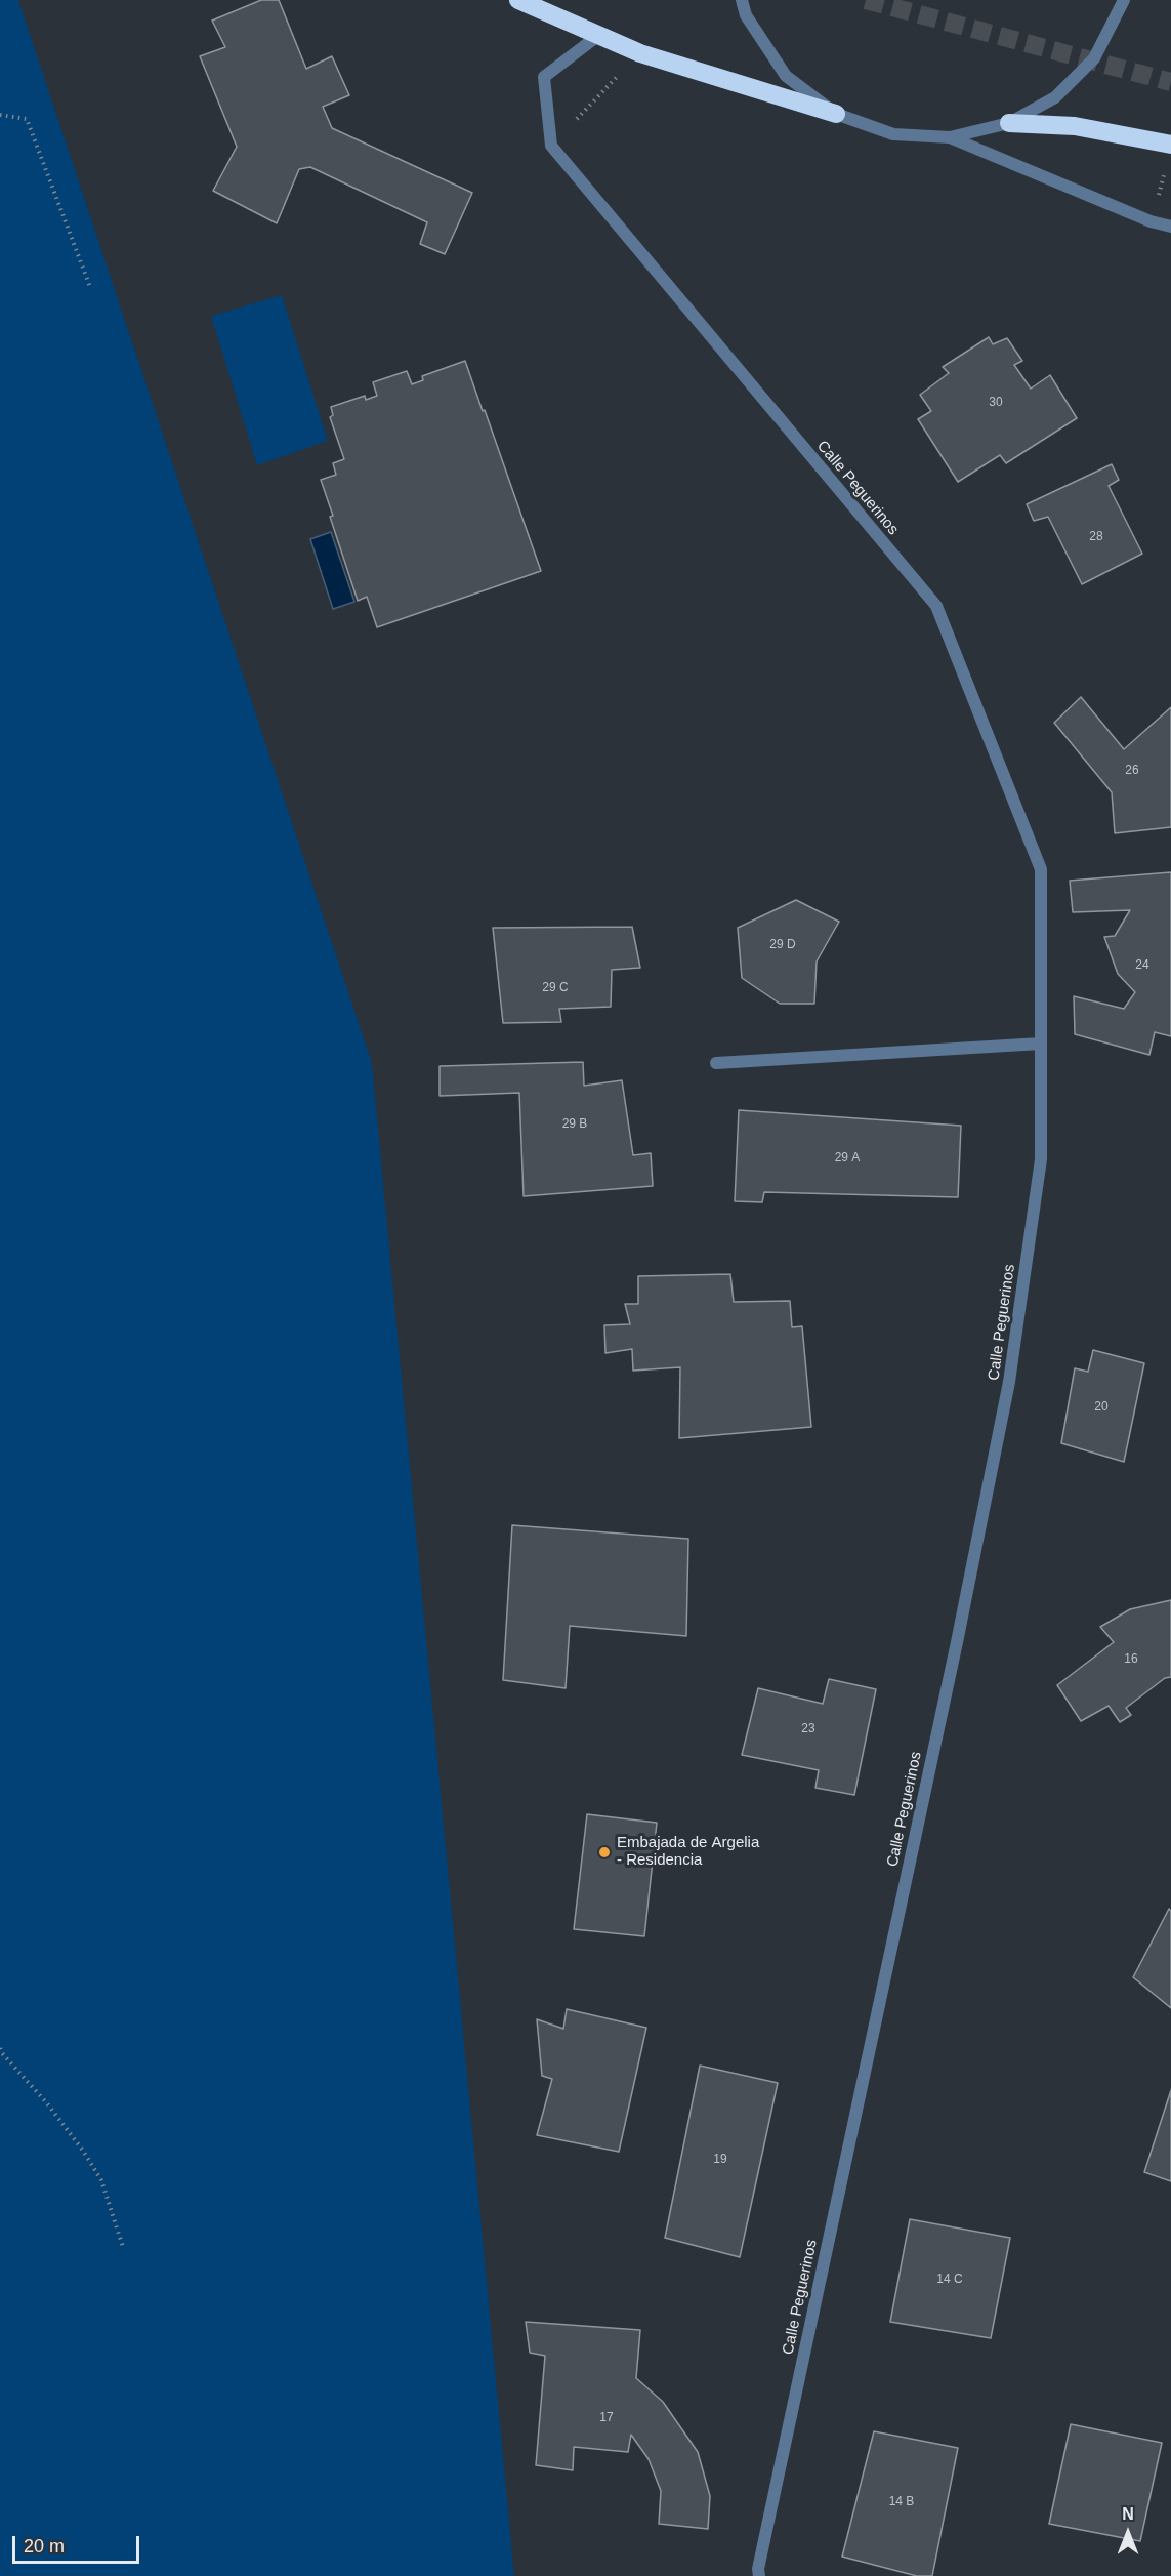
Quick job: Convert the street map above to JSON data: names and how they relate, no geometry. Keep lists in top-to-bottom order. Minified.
{"streets":{"street":["Calle Peguerinos"]},"places":["Embajada de Argelia - Residencia"],"house_numbers":["30","28","26","29 D","24","29 C","29 B","29 A","20","16","23","19","14 C","17","14 B"],"scale_bar":"20 m","north":"top"}
